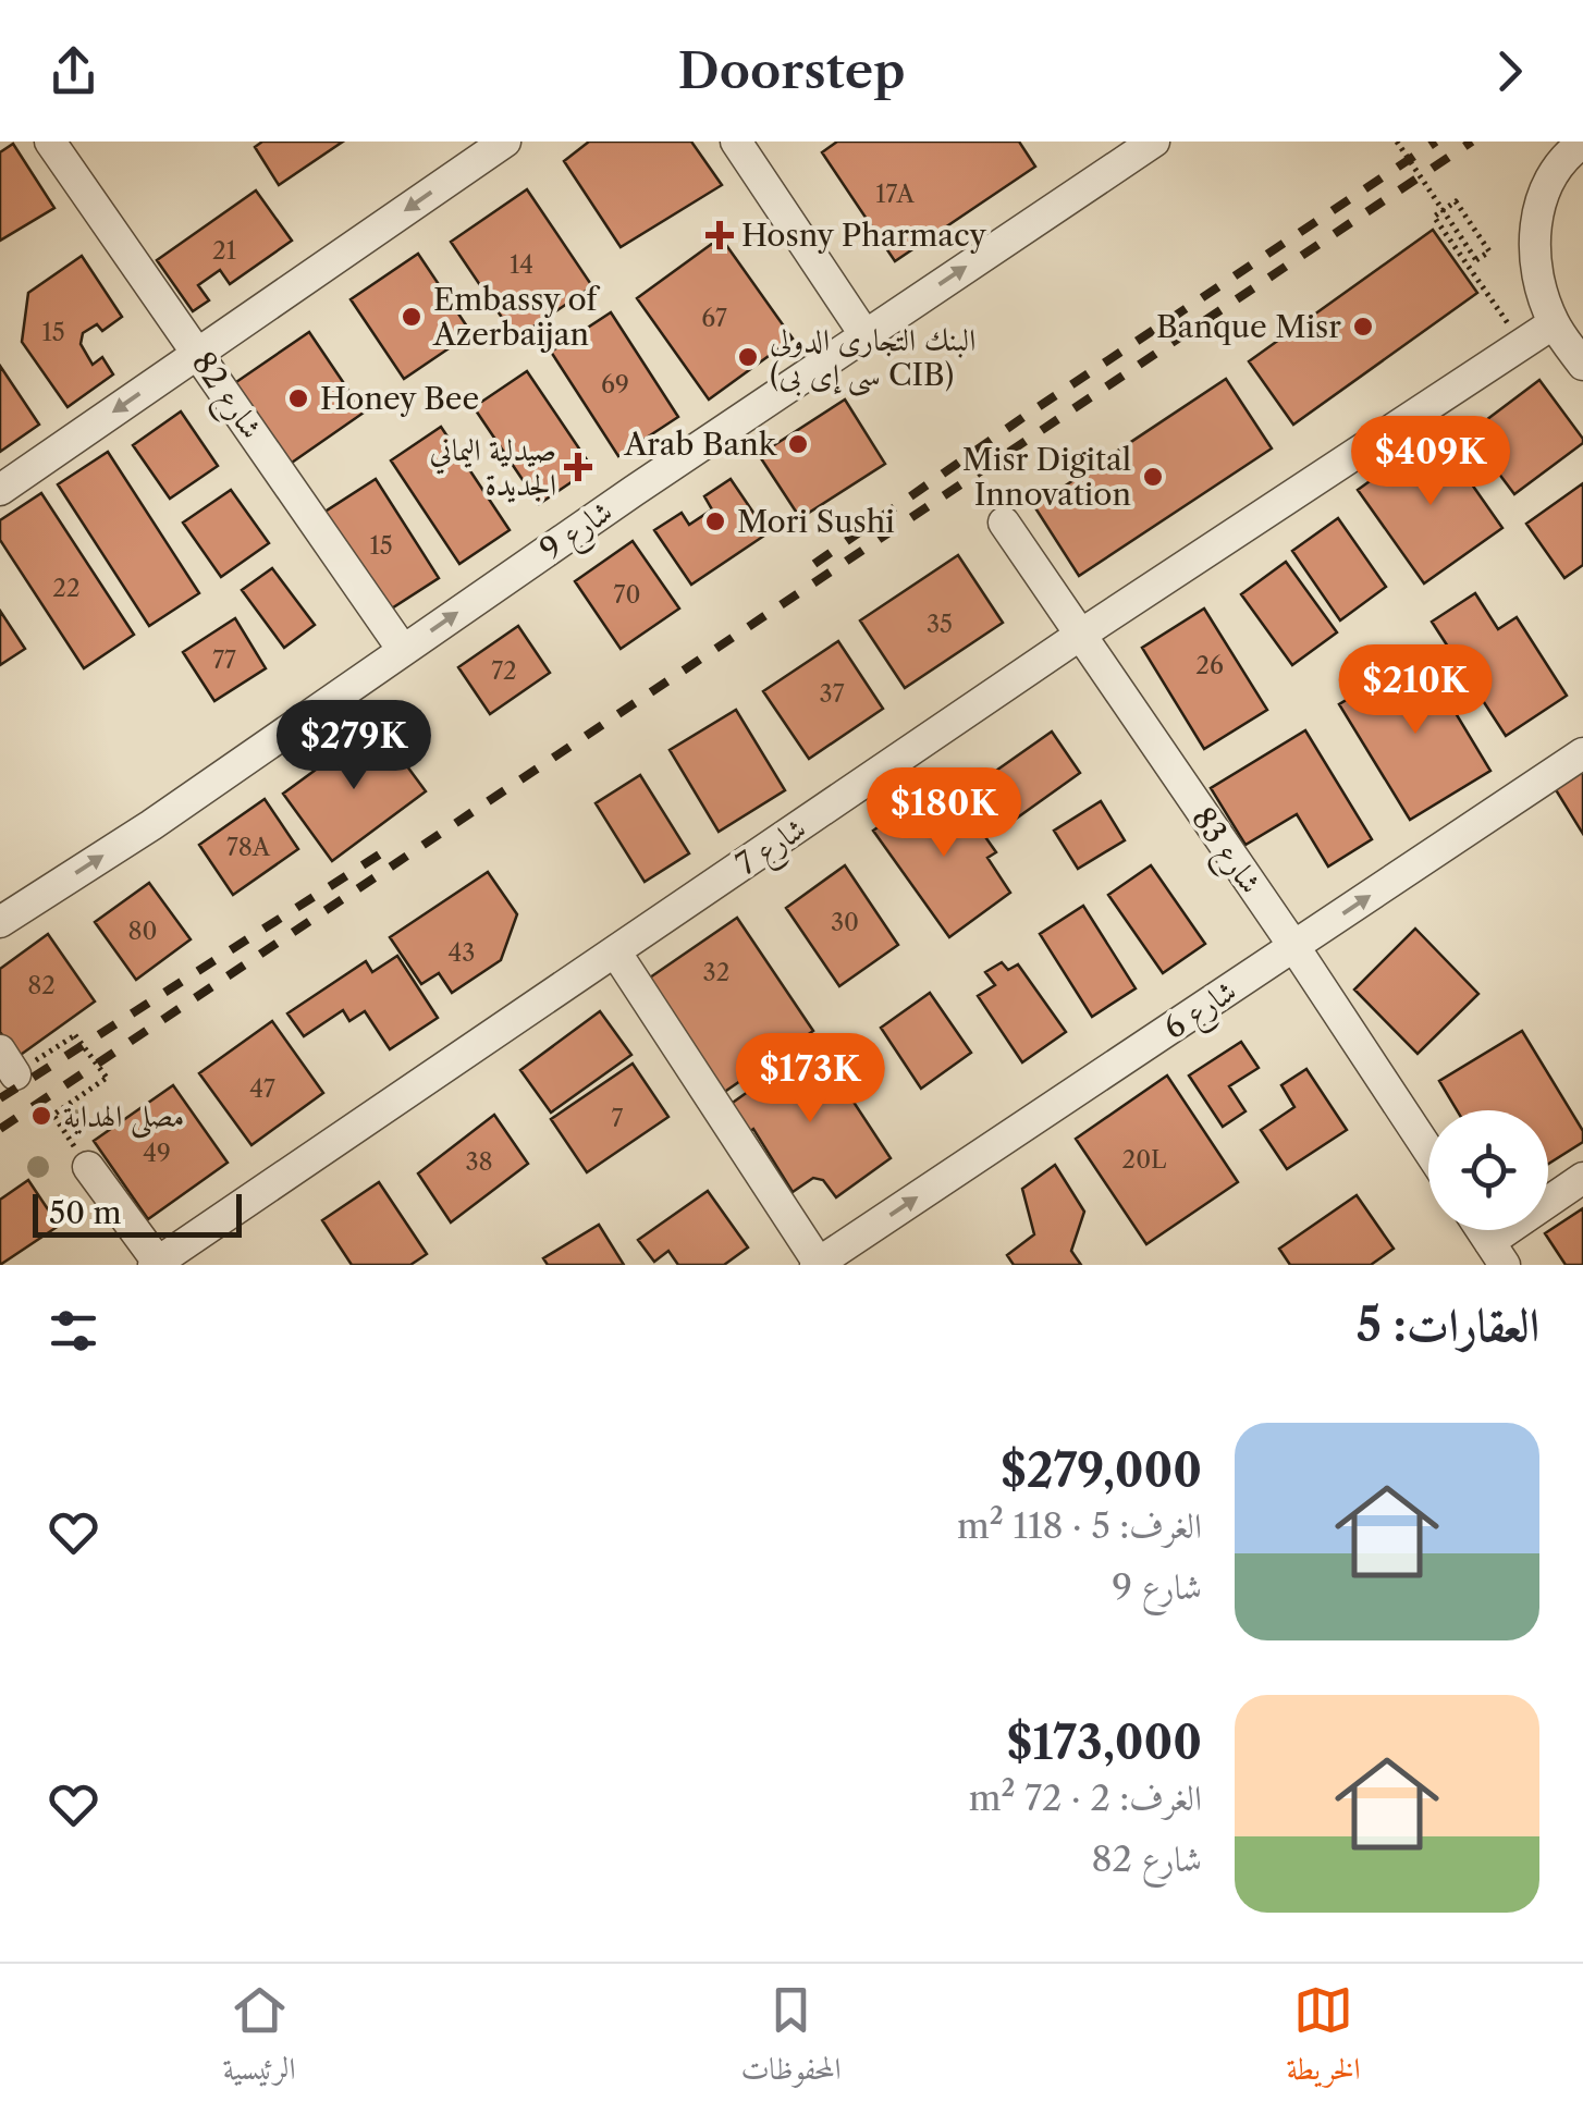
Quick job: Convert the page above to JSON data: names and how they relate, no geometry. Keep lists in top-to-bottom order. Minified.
{"streets":{"street":["شارع 82","شارع 9","شارع 7","شارع 83","شارع 6"]},"crossings":[["شارع 82","شارع 9"],["شارع 7","شارع 83"],["شارع 83","شارع 6"]],"one_way":["شارع 9","شارع 6"],"places":{"health":["Hosny Pharmacy","صيدلية اليماني الجديدة"],"other":["Embassy of Azerbaijan","Banque Misr","البنك التجارى الدولى (سى إى بى CIB)","Honey Bee","Arab Bank","Misr Digital Innovation","Mori Sushi","مصلى الهداية"]},"house_numbers":["17A","21","14","67","15","69","15","22","70","35","77","26","72","37","78A","30","80","43","32","82","47","7","49","20L","38"],"scale_bar":"50 m","page":{"header":"Doorstep","price":["$409K","$210K","$279K","$180K","$173K"],"scale":"50 m","heading":"العقارات: 5","list":[{"name":"$279,000","note":"الغرف: 5 · 118 m² · شارع 9"},{"name":"$173,000","note":"الغرف: 2 · 72 m² · شارع 82"}],"tabs":["الخريطة","المحفوظات","الرئيسية"]}}
